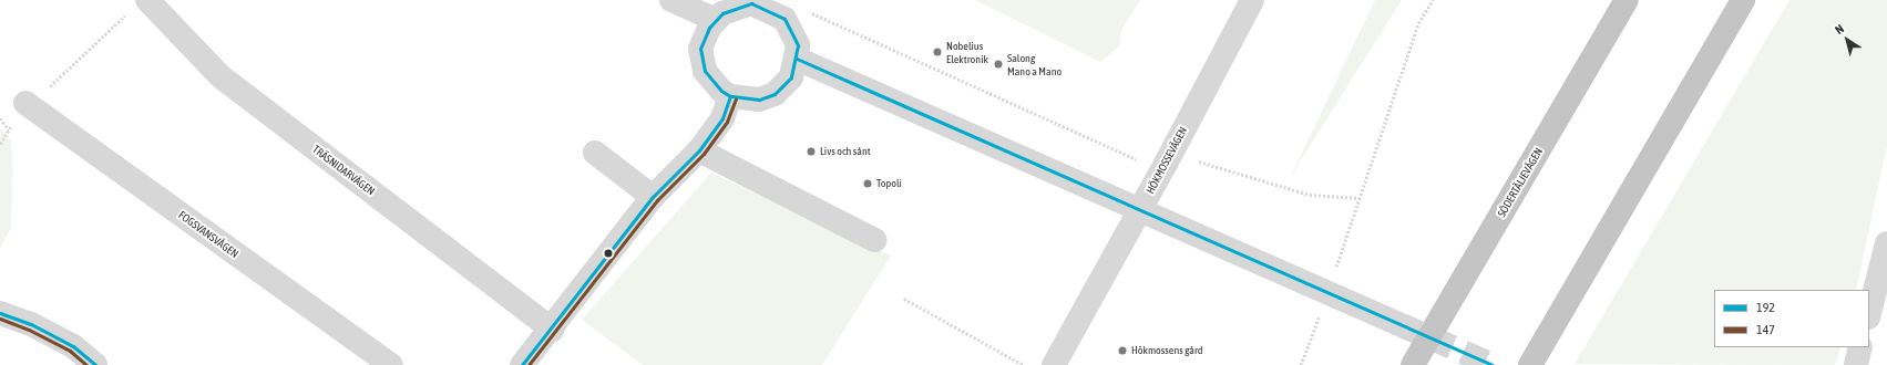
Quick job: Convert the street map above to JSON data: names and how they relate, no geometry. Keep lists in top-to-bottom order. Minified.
{"streets":{"highway":["SÖDERTÄLJEVÄGEN"],"street":["HÖKMOSSEVÄGEN","TRÄSNIDARVÄGEN","FOGSVANSVÄGEN"]},"places":["Nobelius Elektronik","Salong Mano a Mano","Livs och sånt","Topoli","Hökmossens gård"],"lines":["transit line 192","transit line 147"],"legend":["192","147"],"north":"top left"}
